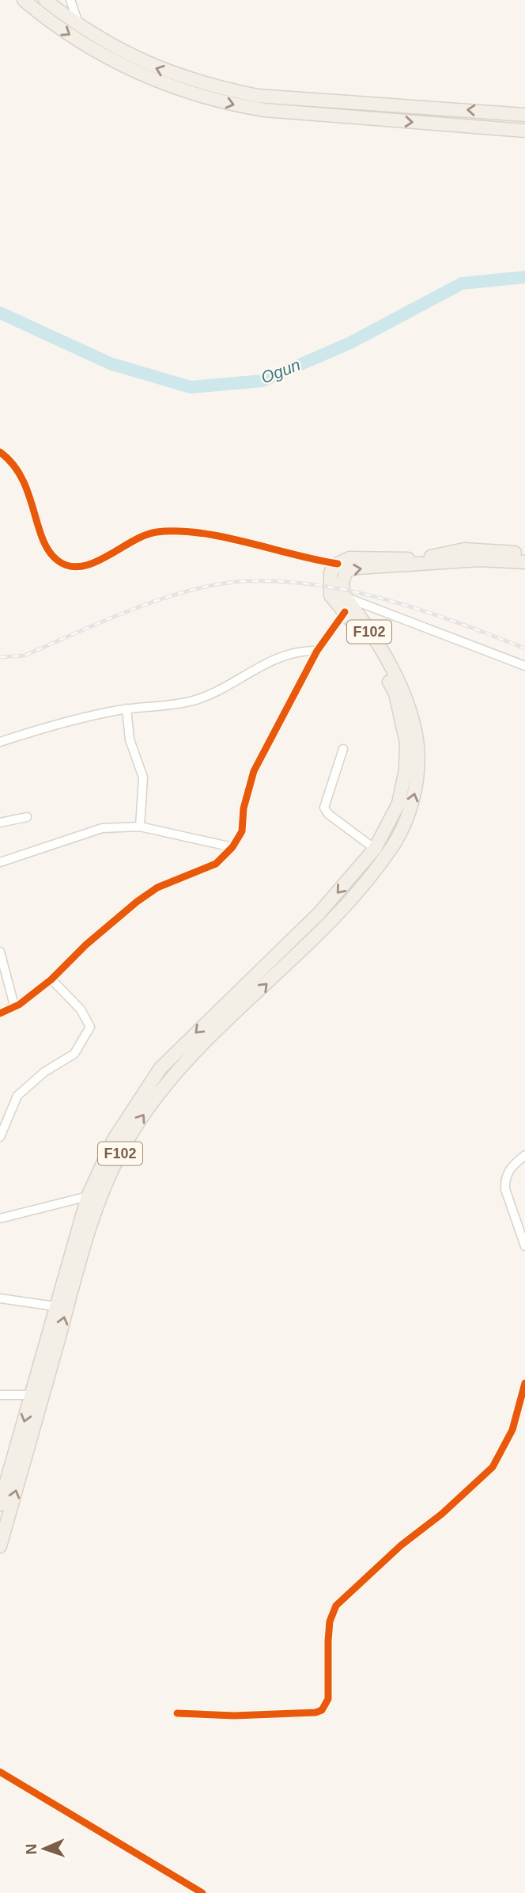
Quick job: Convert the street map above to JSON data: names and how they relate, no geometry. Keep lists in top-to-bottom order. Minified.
{"streets":{"main road":["F102"]},"water":["Ogun"],"north":"left"}
